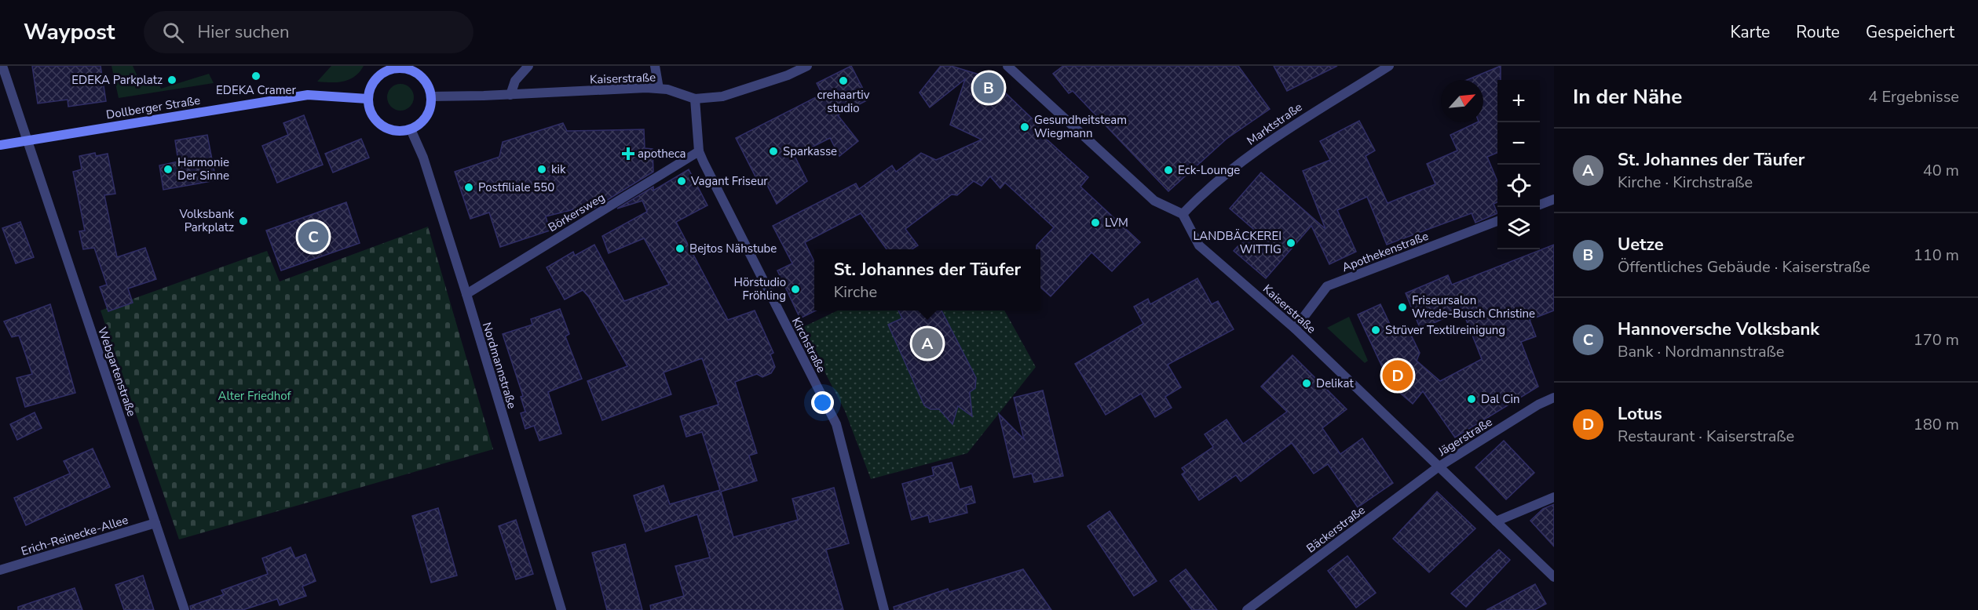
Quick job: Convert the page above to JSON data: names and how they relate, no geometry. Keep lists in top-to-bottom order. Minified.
{"streets":{"main road":["Dollberger Straße"],"street":["Kaiserstraße","Marktstraße","Börkersweg","Apothekenstraße","Kirchstraße","Nordmannstraße","Webgartenstraße","Jägerstraße","Bäckerstraße","Erich-Reinecke-Allee"]},"crossings":[["Kaiserstraße","Dollberger Straße"],["Kaiserstraße","Marktstraße"],["Kaiserstraße","Apothekenstraße"],["Kaiserstraße","Kirchstraße"],["Kaiserstraße","Nordmannstraße"],["Kaiserstraße","Jägerstraße"],["Kaiserstraße","Bäckerstraße"],["Dollberger Straße","Nordmannstraße"],["Dollberger Straße","Webgartenstraße"],["Börkersweg","Kirchstraße"],["Börkersweg","Nordmannstraße"],["Webgartenstraße","Erich-Reinecke-Allee"],["Jägerstraße","Bäckerstraße"]],"parks":["Alter Friedhof"],"places":{"other":["EDEKA Cramer","EDEKA Parkplatz","crehaartiv studio","Gesundheitsteam Wiegmann","Sparkasse","Harmonie Der Sinne","kik","Eck-Lounge","Vagant Friseur","Postfiliale 550","Volksbank Parkplatz","LVM","LANDBÄCKEREI WITTIG","Bejtos Nähstube","Hörstudio Fröhling","Friseursalon Wrede-Busch Christine","Strüver Textilreinigung","Delikat","Dal Cin"],"health":["apotheca"]},"north":"top right","page":{"header":"Waypost","search":"Hier suchen","nav":["Karte","Route","Gespeichert"],"heading":["In der Nähe","4 Ergebnisse"],"pins":["B","C","A","D"],"map_buttons":["+","−"],"list":[{"mark":"A","name":"St. Johannes der Täufer","note":"Kirche · Kirchstraße","value":"40 m"},{"mark":"B","name":"Uetze","note":"Öffentliches Gebäude · Kaiserstraße","value":"110 m"},{"mark":"C","name":"Hannoversche Volksbank","note":"Bank · Nordmannstraße","value":"170 m"},{"mark":"D","name":"Lotus","note":"Restaurant · Kaiserstraße","value":"180 m"}],"popup":["St. Johannes der Täufer","Kirche"]}}
